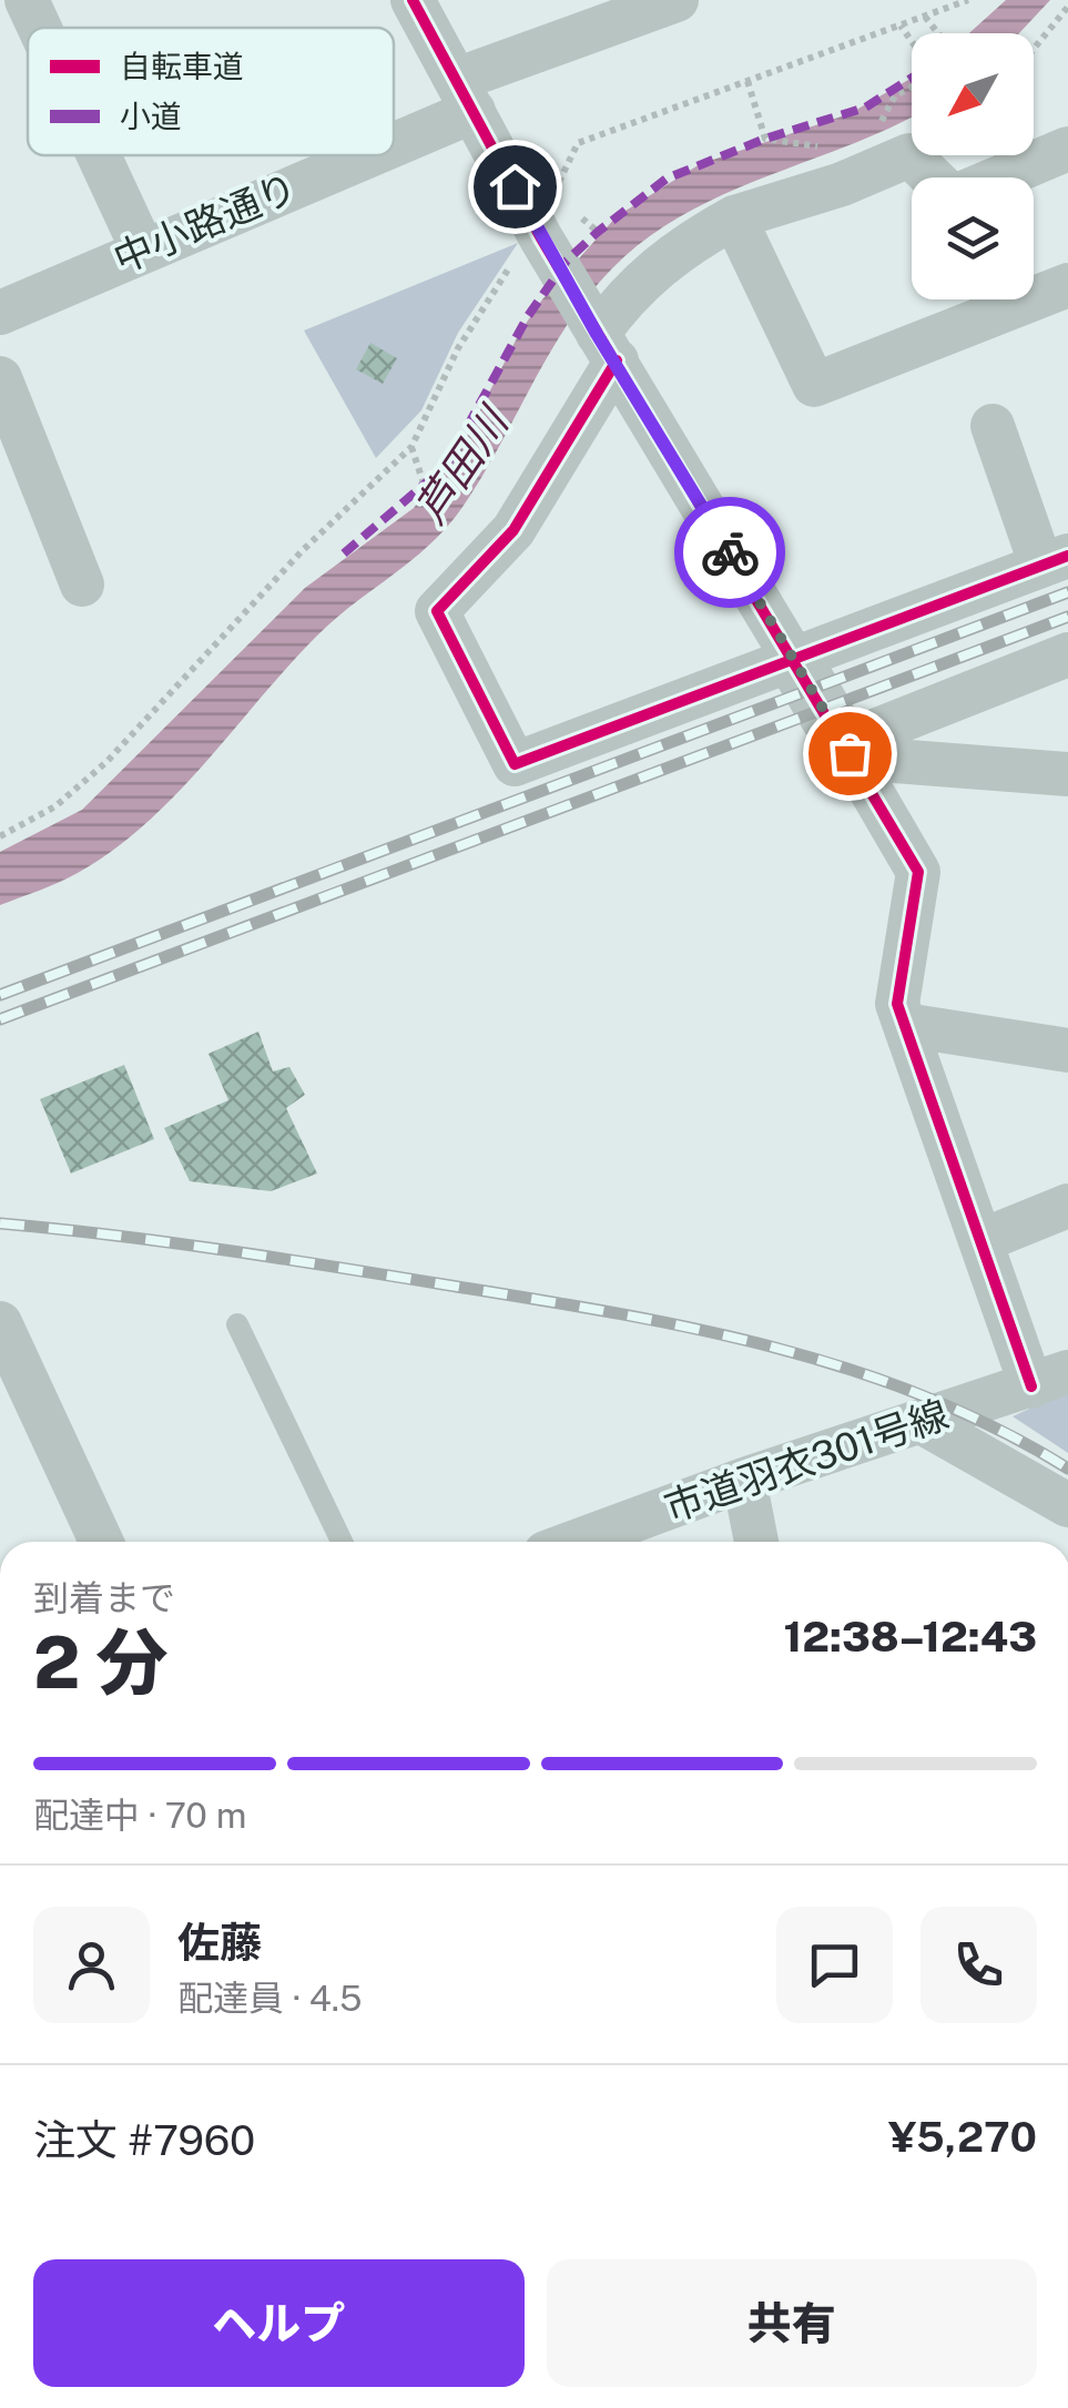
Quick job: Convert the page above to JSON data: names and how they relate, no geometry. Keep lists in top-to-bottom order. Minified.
{"streets":{"street":["中小路通り","市道羽衣301号線"]},"water":["芦田川"],"legend":["自転車道","小道"],"north":"bottom left","page":{"heading":["2 分","到着まで","12:38–12:43"],"panel":["佐藤","配達員 · 4.5","注文 #7960","¥5,270"],"bar":"配達中 · 70 m","buttons":["ヘルプ","共有"]}}
